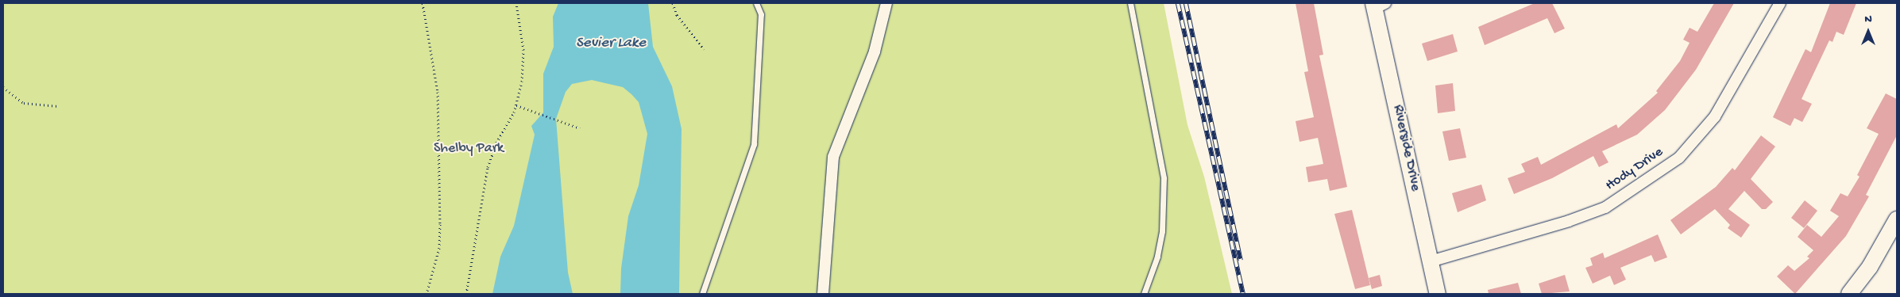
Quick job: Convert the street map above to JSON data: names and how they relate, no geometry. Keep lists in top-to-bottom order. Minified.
{"streets":{"street":["Riverside Drive","Hody Drive"]},"crossings":[["Riverside Drive","Hody Drive"]],"water":["Sevier Lake"],"parks":["Shelby Park"],"north":"top"}
